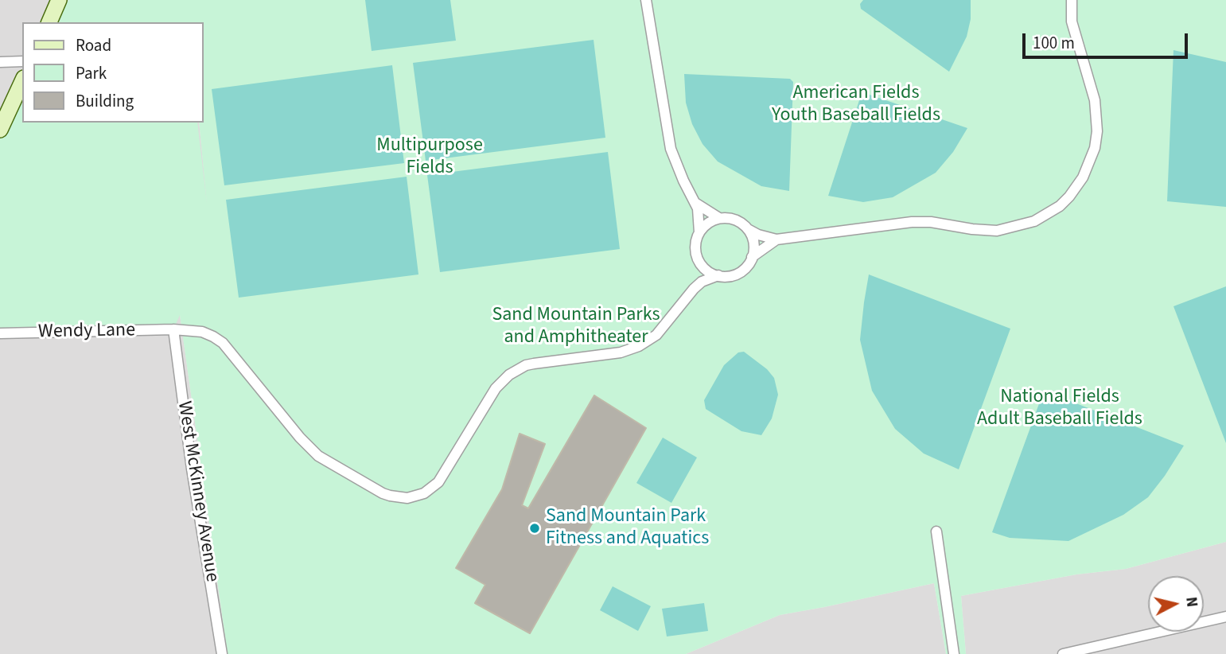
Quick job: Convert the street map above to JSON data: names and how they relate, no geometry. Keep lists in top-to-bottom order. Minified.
{"streets":{"street":["Wendy Lane","West McKinney Avenue"]},"crossings":[["Wendy Lane","West McKinney Avenue"]],"parks":["American Fields Youth Baseball Fields","Multipurpose Fields","Sand Mountain Parks and Amphitheater","National Fields Adult Baseball Fields"],"places":["Sand Mountain Park Fitness and Aquatics"],"legend":["Road","Park","Building"],"scale_bar":"100 m","north":"right"}
